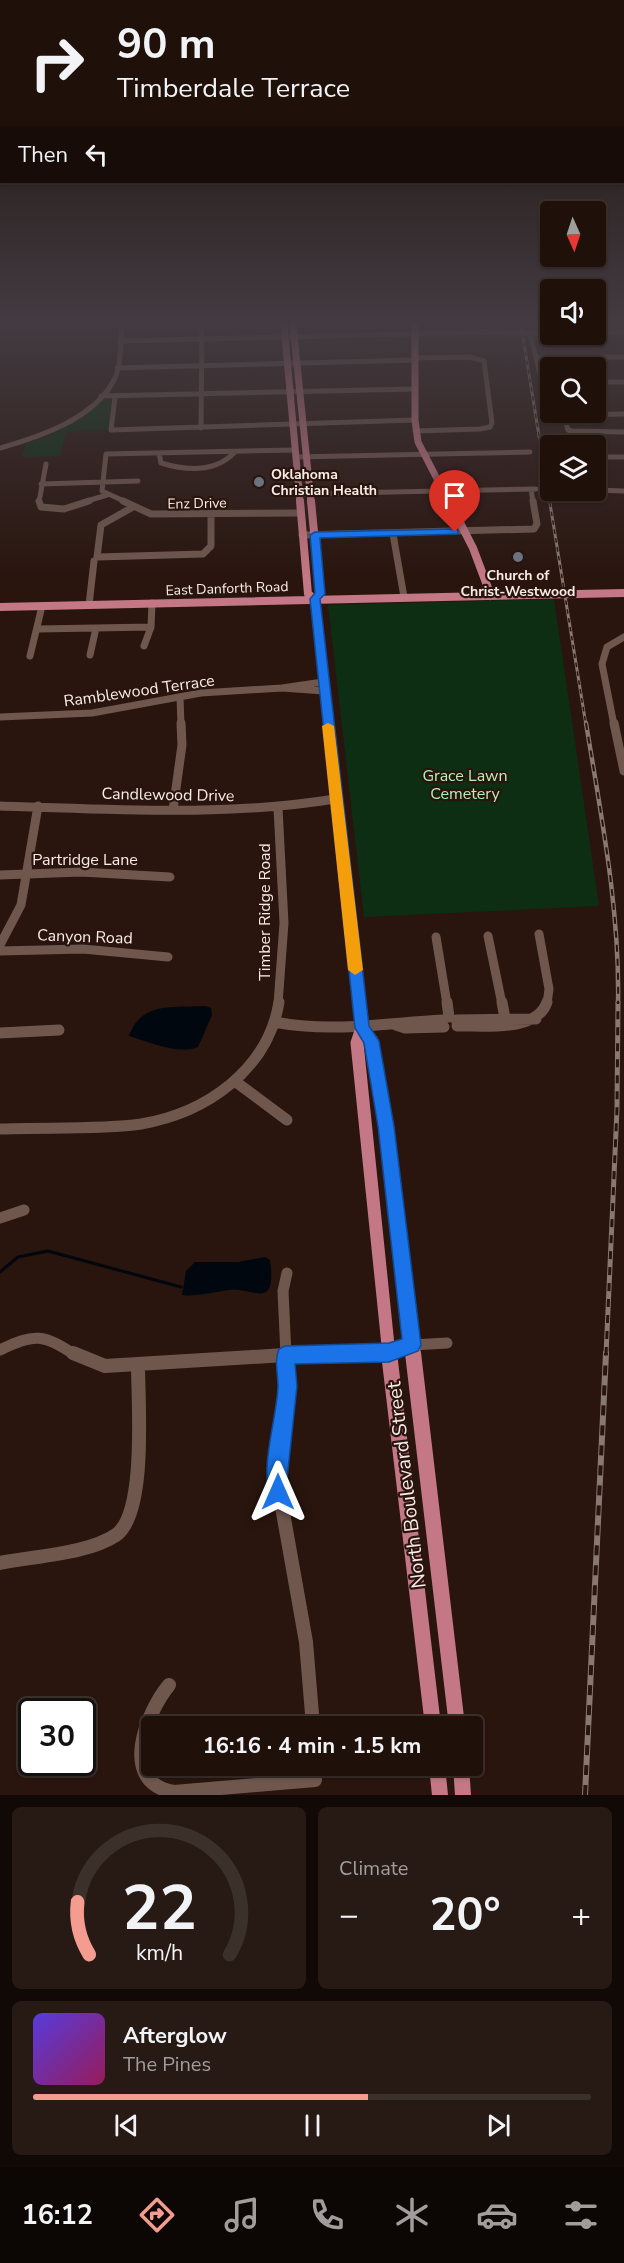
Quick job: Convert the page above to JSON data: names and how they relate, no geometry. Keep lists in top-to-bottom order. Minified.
{"streets":{"main road":["East Danforth Road","North Boulevard Street"],"street":["Enz Drive","Ramblewood Terrace","Candlewood Drive","Partridge Lane","Timber Ridge Road","Canyon Road"]},"crossings":[["Enz Drive","North Boulevard Street"],["East Danforth Road","North Boulevard Street"],["Ramblewood Terrace","North Boulevard Street"],["Candlewood Drive","Timber Ridge Road"],["Candlewood Drive","North Boulevard Street"]],"parks":["Grace Lawn Cemetery"],"places":["Oklahoma Christian Health","Church of Christ-Westwood"],"north":"bottom","page":{"turn":["90 m","Timberdale Terrace"],"then":"Then","limit":"30","trip":"16:16 · 4 min · 1.5 km","tile":"Climate","heat":["−","20°","+"],"song":["Afterglow","The Pines"],"tabs":"16:12","gauge":["22","km/h"]}}
